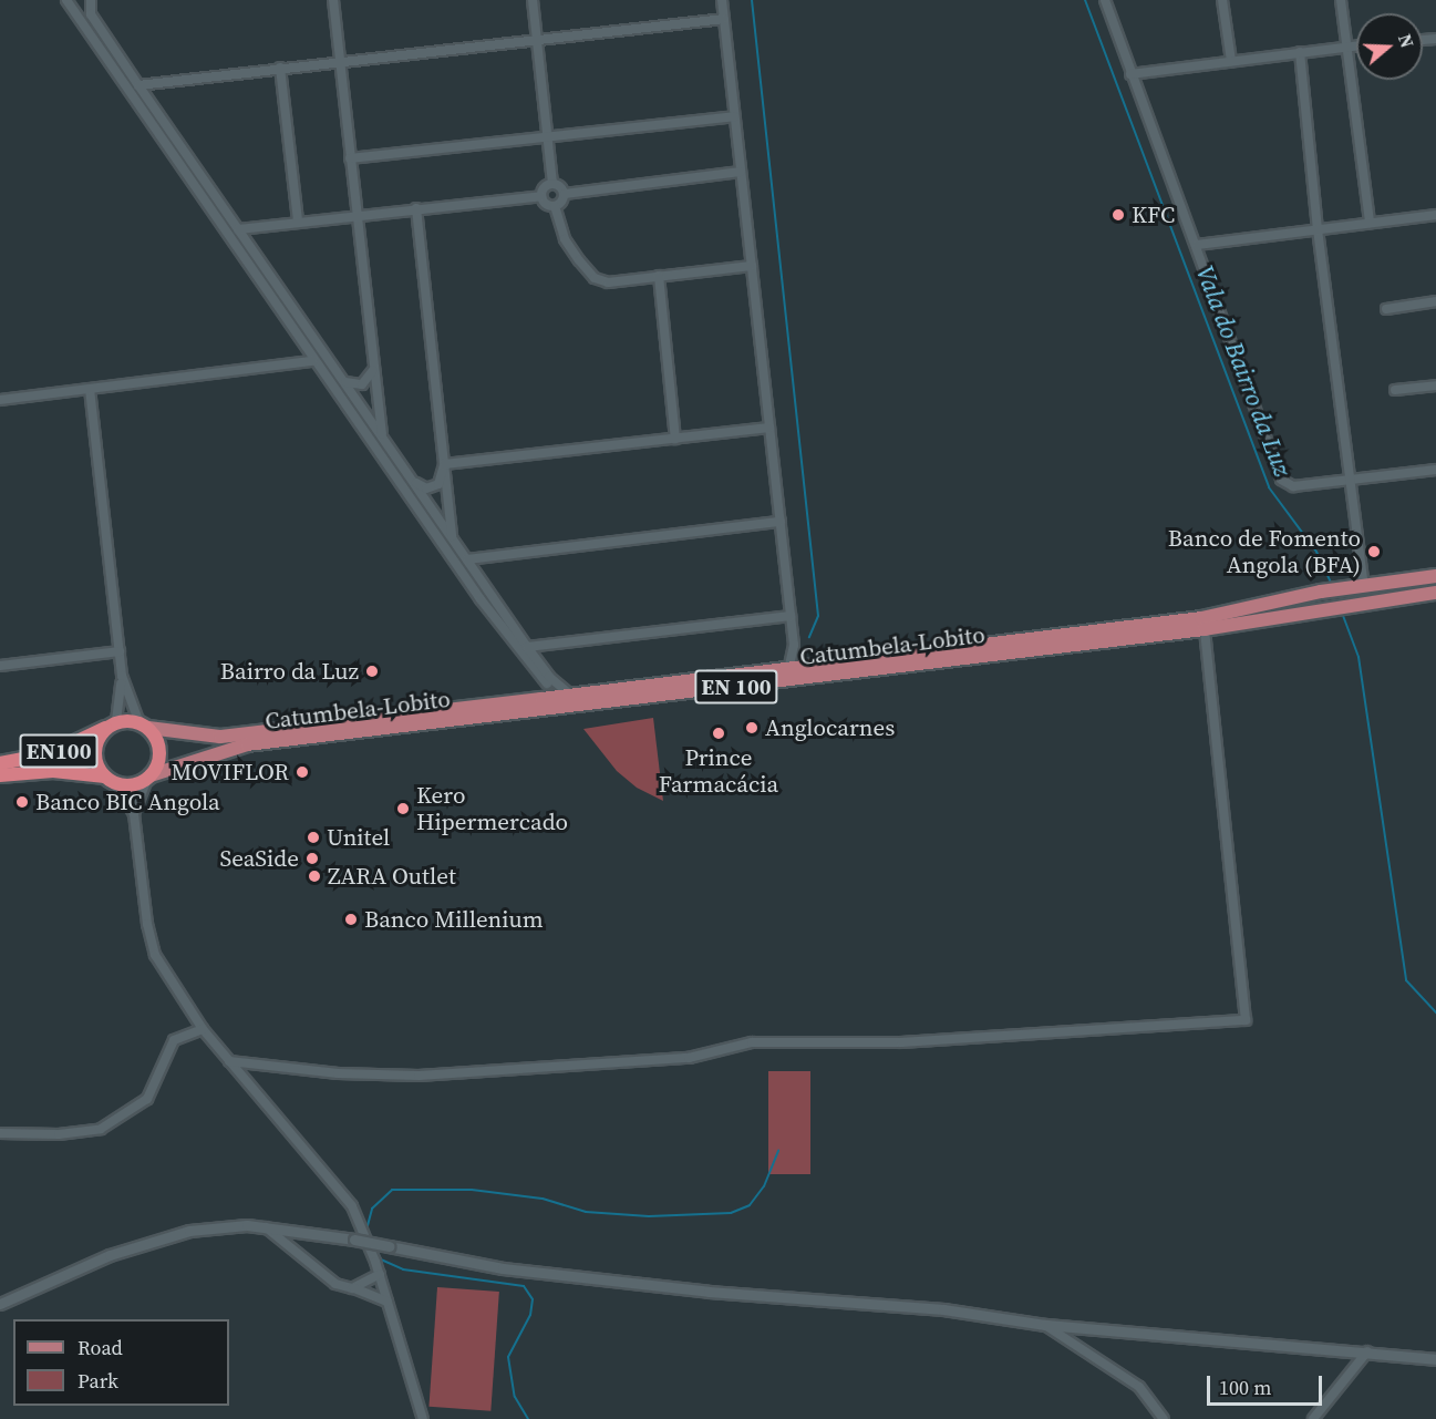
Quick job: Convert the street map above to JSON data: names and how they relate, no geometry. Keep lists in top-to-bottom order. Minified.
{"streets":{"highway":["EN 100","EN100"],"main road":["Catumbela-Lobito"]},"crossings":[["Catumbela-Lobito","EN 100"],["Catumbela-Lobito","EN100"],["EN 100","EN100"]],"water":["Vala do Bairro da Luz"],"places":["KFC","Banco de Fomento Angola (BFA)","Bairro da Luz","Anglocarnes","Prince Farmacácia","MOVIFLOR","Banco BIC Angola","Kero Hipermercado","Unitel","SeaSide","ZARA Outlet","Banco Millenium"],"legend":["Road","Park"],"scale_bar":"100 m","north":"right"}
